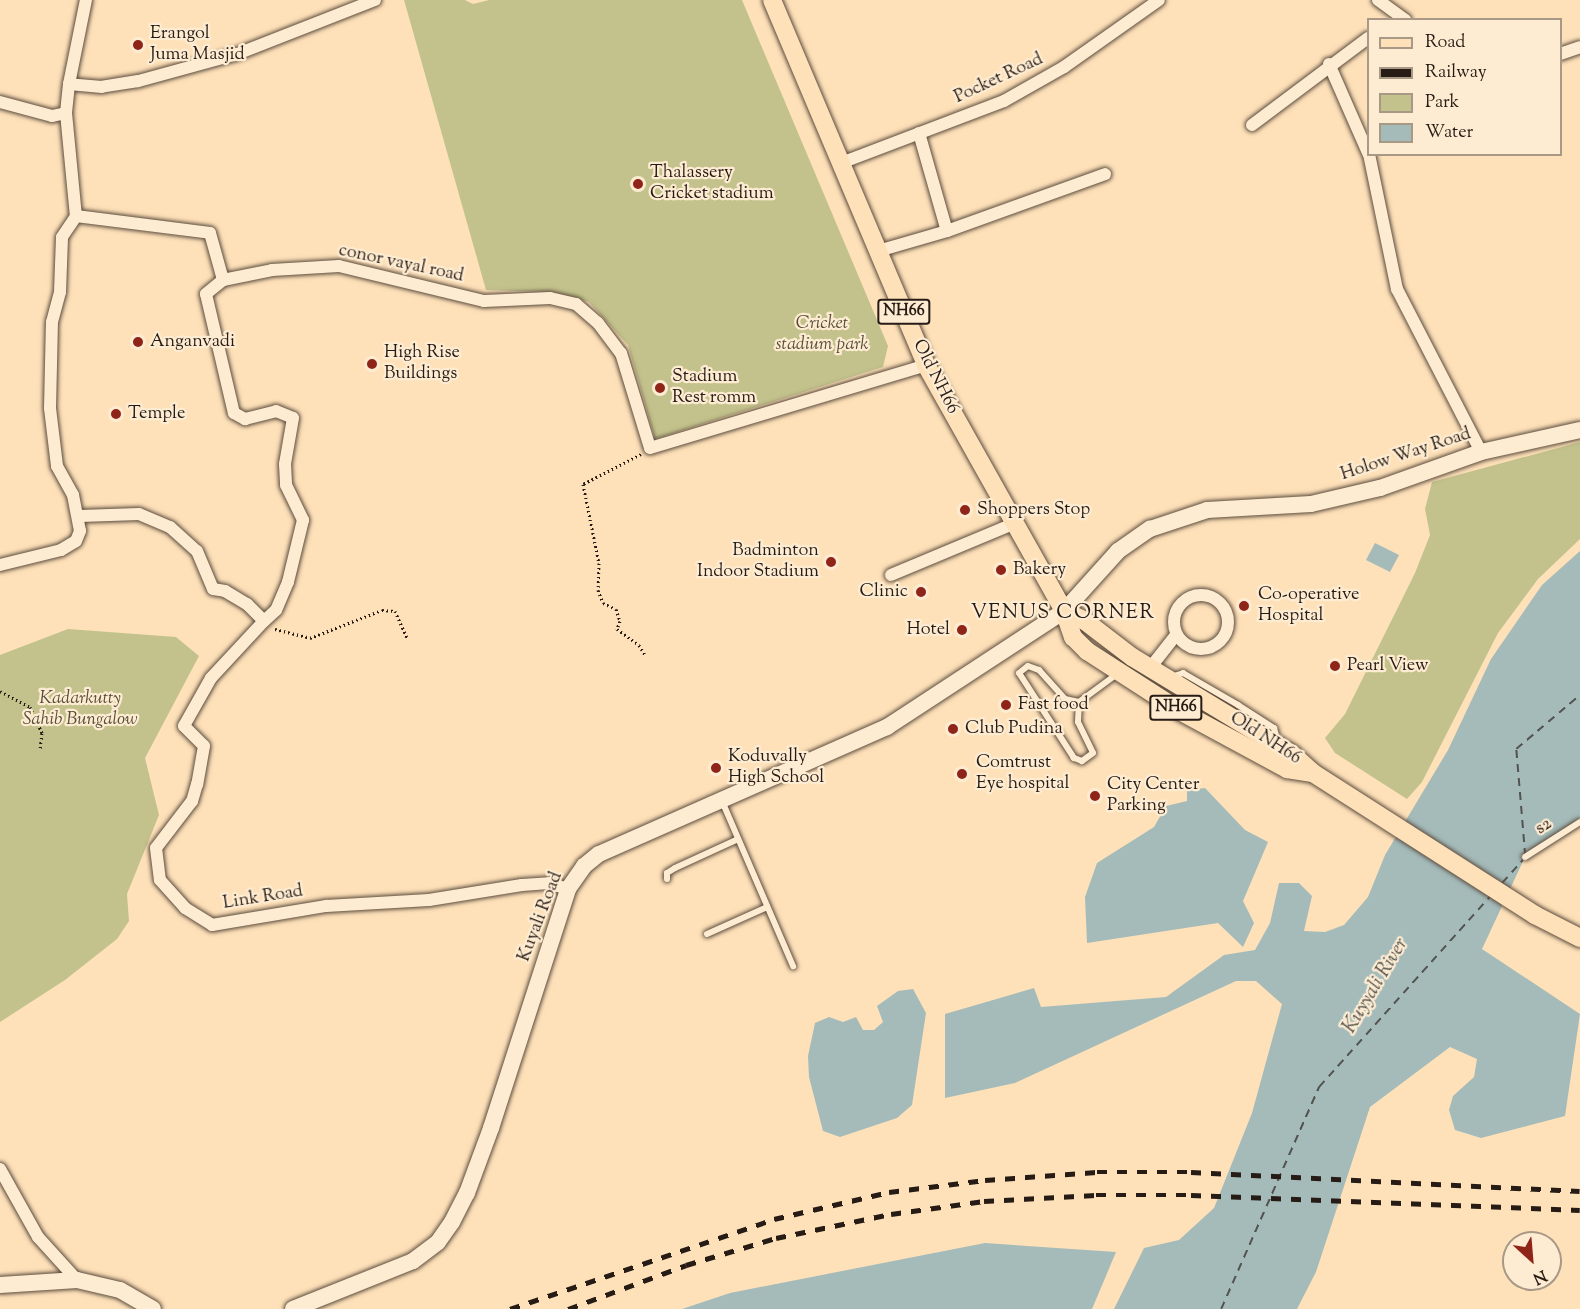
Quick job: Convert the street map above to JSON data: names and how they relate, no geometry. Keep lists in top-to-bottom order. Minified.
{"streets":{"main road":["NH66","Old NH66","Holow Way Road","Kuyali Road"],"street":["Pocket Road","conor vayal road","Link Road"],"lane":["s2"]},"crossings":[["Pocket Road","Old NH66"],["Old NH66","Holow Way Road"],["Old NH66","Kuyali Road"],["Holow Way Road","Kuyali Road"],["Link Road","Kuyali Road"]],"districts":["VENUS CORNER"],"water":["Kuyyali River"],"parks":["Cricket stadium park","Kadarkutty Sahib Bungalow"],"places":["Erangol Juma Masjid","Thalassery Cricket stadium","Anganvadi","High Rise Buildings","Stadium Rest romm","Temple","Shoppers Stop","Badminton Indoor Stadium","Bakery","Clinic","Co-operative Hospital","Hotel","Pearl View","Fast food","Club Pudina","Koduvally High School","Comtrust Eye hospital","City Center Parking"],"legend":["Road","Railway","Park","Water"],"north":"bottom right"}
